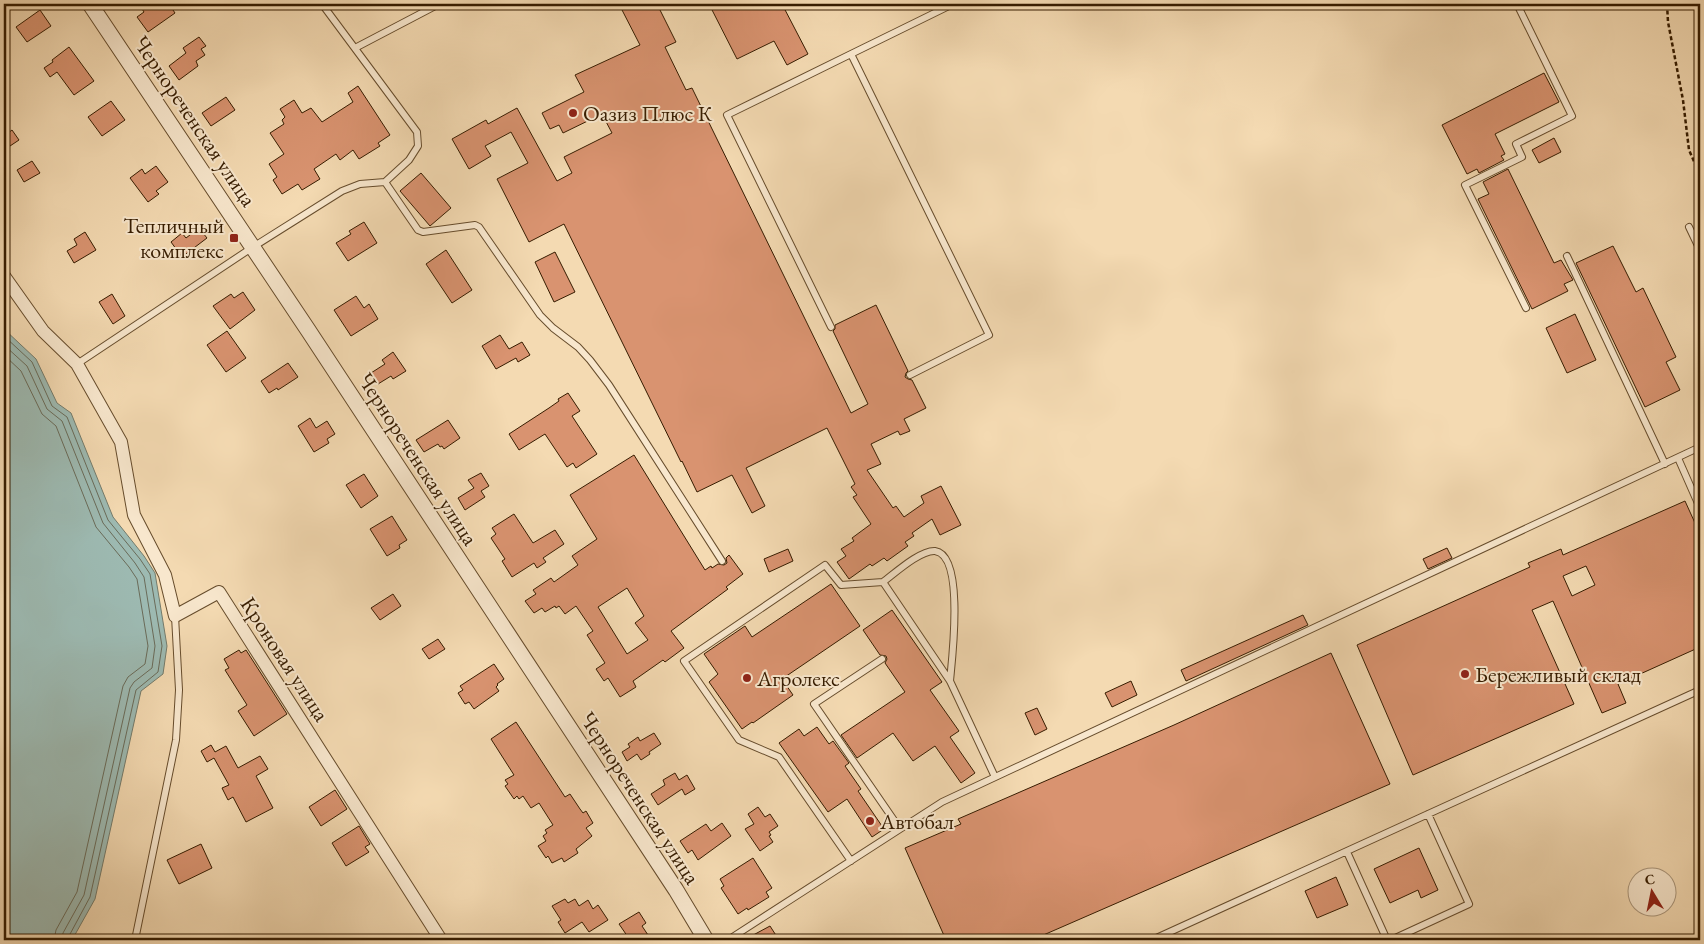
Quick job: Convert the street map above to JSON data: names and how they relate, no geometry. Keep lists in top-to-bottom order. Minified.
{"streets":{"street":["Чернореченская улица","Кроновая улица"]},"places":{"other":["Оазиз Плюс К","Бережливый склад","Агролекс","Автобал"],"transit":["Тепличный комплекс"]},"north":"top"}
